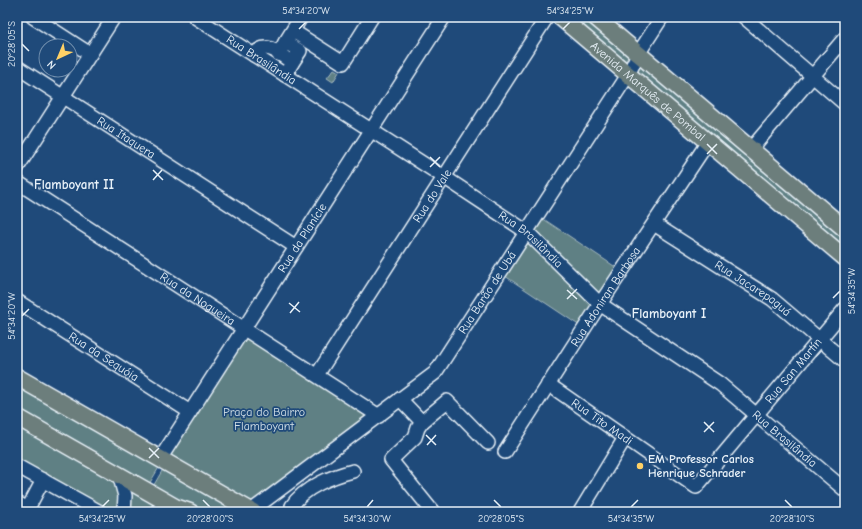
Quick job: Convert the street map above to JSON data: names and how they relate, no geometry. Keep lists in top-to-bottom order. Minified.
{"streets":{"main road":["Avenida Marquês de Pombal"],"street":["Rua Brasilândia","Rua Itaquera","Rua do Vale","Rua da Planície","Rua Jacarepaguá","Rua Barão de Ubá","Rua Adoniran Barbosa","Rua da Nogueira","Rua da Sequóia","Rua San Martín","Rua Tito Madi"]},"crossings":[["Rua Brasilândia","Rua do Vale"],["Rua Brasilândia","Rua da Planície"],["Rua Brasilândia","Rua Barão de Ubá"],["Rua Brasilândia","Rua Adoniran Barbosa"],["Rua Brasilândia","Rua San Martín"],["Avenida Marquês de Pombal","Rua Barão de Ubá"],["Avenida Marquês de Pombal","Rua Adoniran Barbosa"],["Rua Itaquera","Rua da Planície"],["Rua do Vale","Rua da Nogueira"],["Rua da Planície","Rua da Nogueira"],["Rua da Planície","Rua da Sequóia"],["Rua Jacarepaguá","Rua Adoniran Barbosa"],["Rua Jacarepaguá","Rua San Martín"],["Rua Barão de Ubá","Rua da Nogueira"],["Rua Adoniran Barbosa","Rua Tito Madi"],["Rua San Martín","Rua Tito Madi"]],"districts":["Flamboyant II","Flamboyant I"],"parks":["Praça do Bairro Flamboyant"],"places":["EM Professor Carlos Henrique Schrader"],"north":"bottom left","coordinates":["54°34'20\"W","54°34'25\"W","20°28'05\"S","54°34'35\"W","20°28'00\"S","54°34'30\"W","20°28'10\"S"]}
